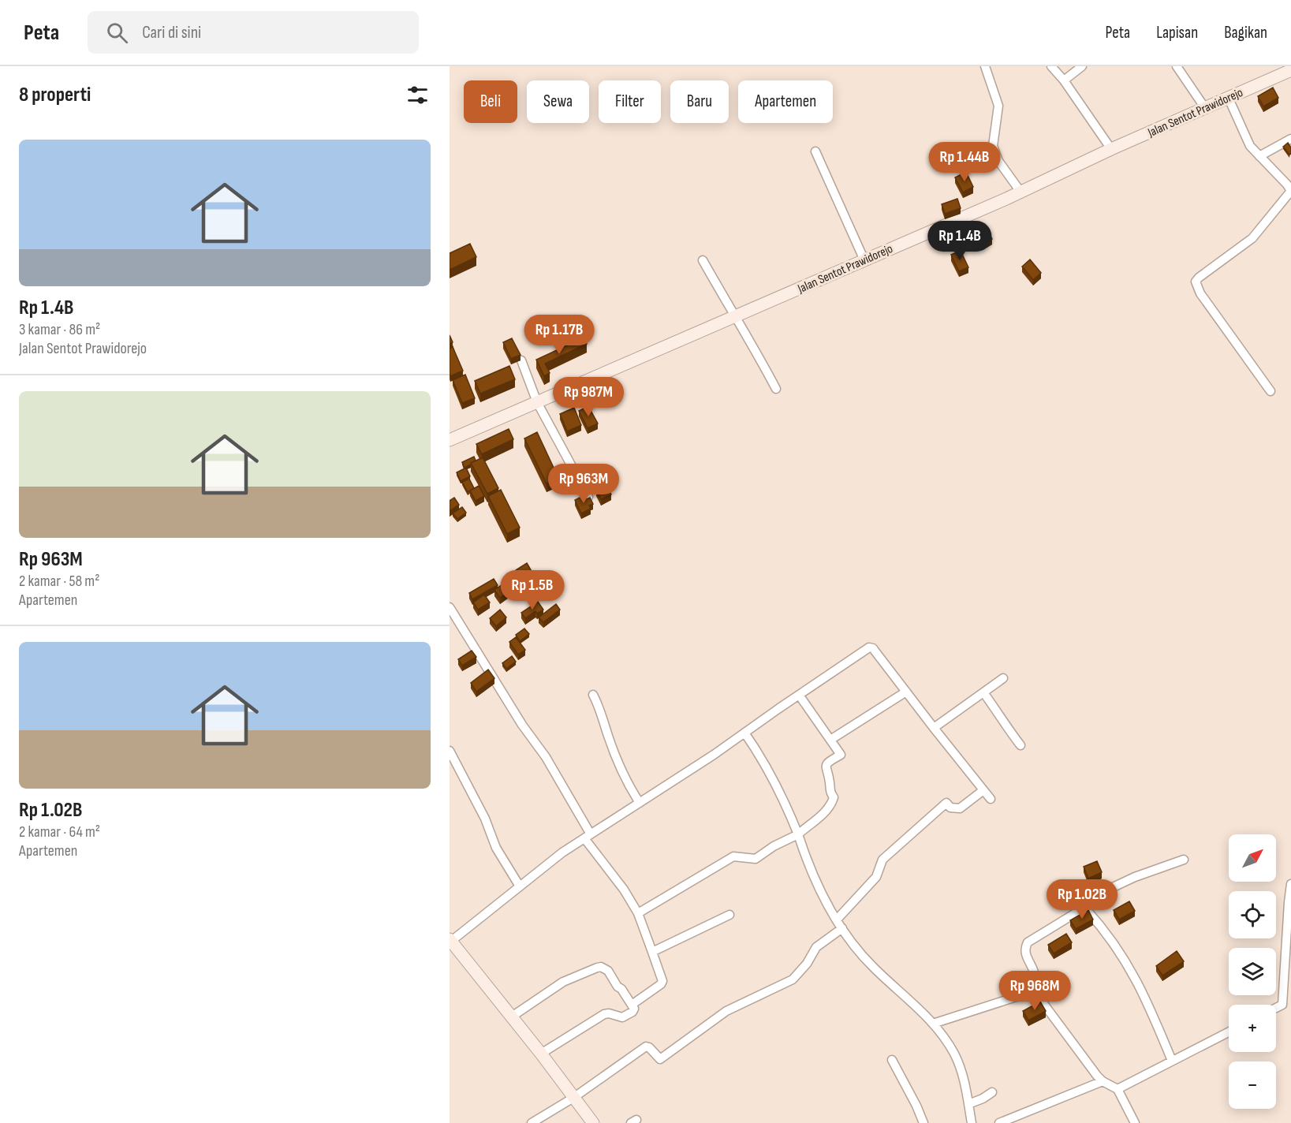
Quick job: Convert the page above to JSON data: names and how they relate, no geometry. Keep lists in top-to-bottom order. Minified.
{"streets":{"main road":["Jalan Sentot Prawidorejo"]},"north":"top right","page":{"header":"Peta","search":"Cari di sini","nav":["Peta","Lapisan","Bagikan"],"heading":"8 properti","chip":["Beli","Sewa","Filter","Baru","Apartemen"],"list":[{"name":"Rp 1.4B","note":"3 kamar · 86 m² · Jalan Sentot Prawidorejo"},{"name":"Rp 963M","note":"2 kamar · 58 m² · Apartemen"},{"name":"Rp 1.02B","note":"2 kamar · 64 m² · Apartemen"}],"price":["Rp 1.44B","Rp 1.4B","Rp 1.17B","Rp 987M","Rp 963M","Rp 1.5B","Rp 1.02B","Rp 968M"],"map_buttons":["+","−"]}}
